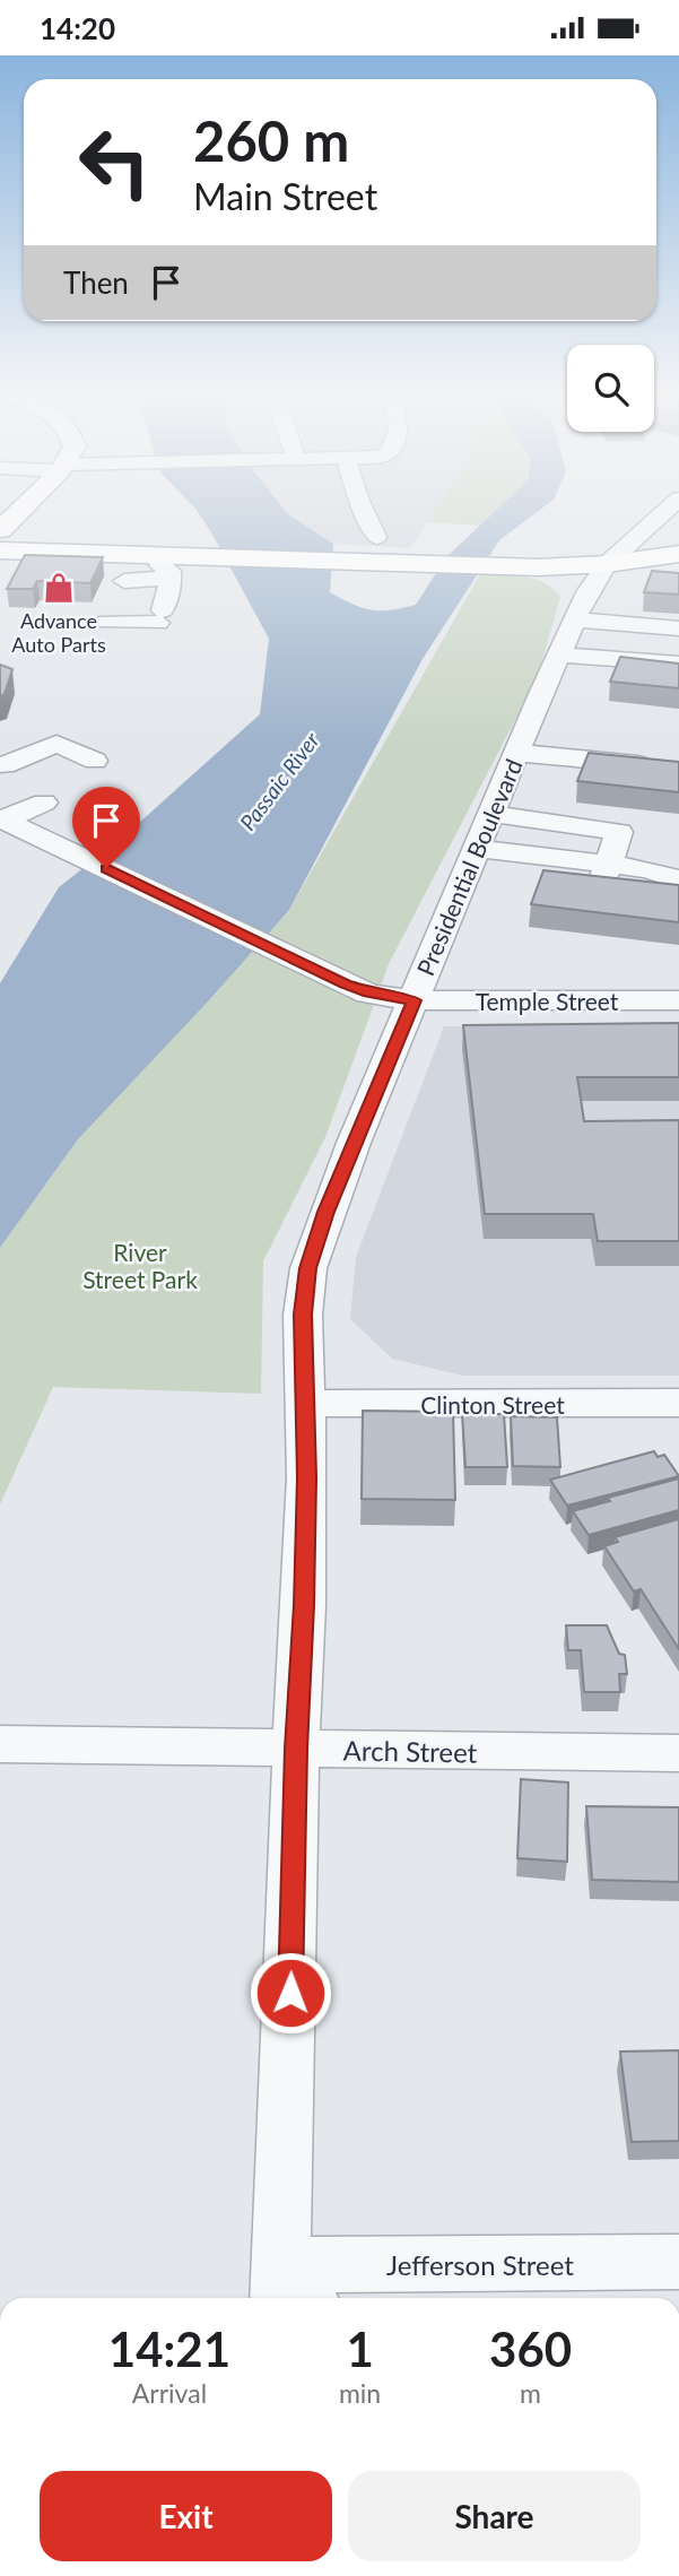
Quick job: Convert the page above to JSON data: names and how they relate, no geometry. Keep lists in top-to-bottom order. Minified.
{"streets":{"street":["Presidential Boulevard","Temple Street","Clinton Street","Arch Street","Jefferson Street"]},"crossings":[["Presidential Boulevard","Temple Street"],["Presidential Boulevard","Clinton Street"],["Presidential Boulevard","Arch Street"],["Presidential Boulevard","Jefferson Street"]],"water":["Passaic River"],"parks":["River Street Park"],"places":{"shop":["Advance Auto Parts"]},"page":{"status":"14:20","turn":["260 m","Main Street"],"then":"Then","eta":["14:21","Arrival","1","min","360","m"],"buttons":["Exit","Share"]}}
